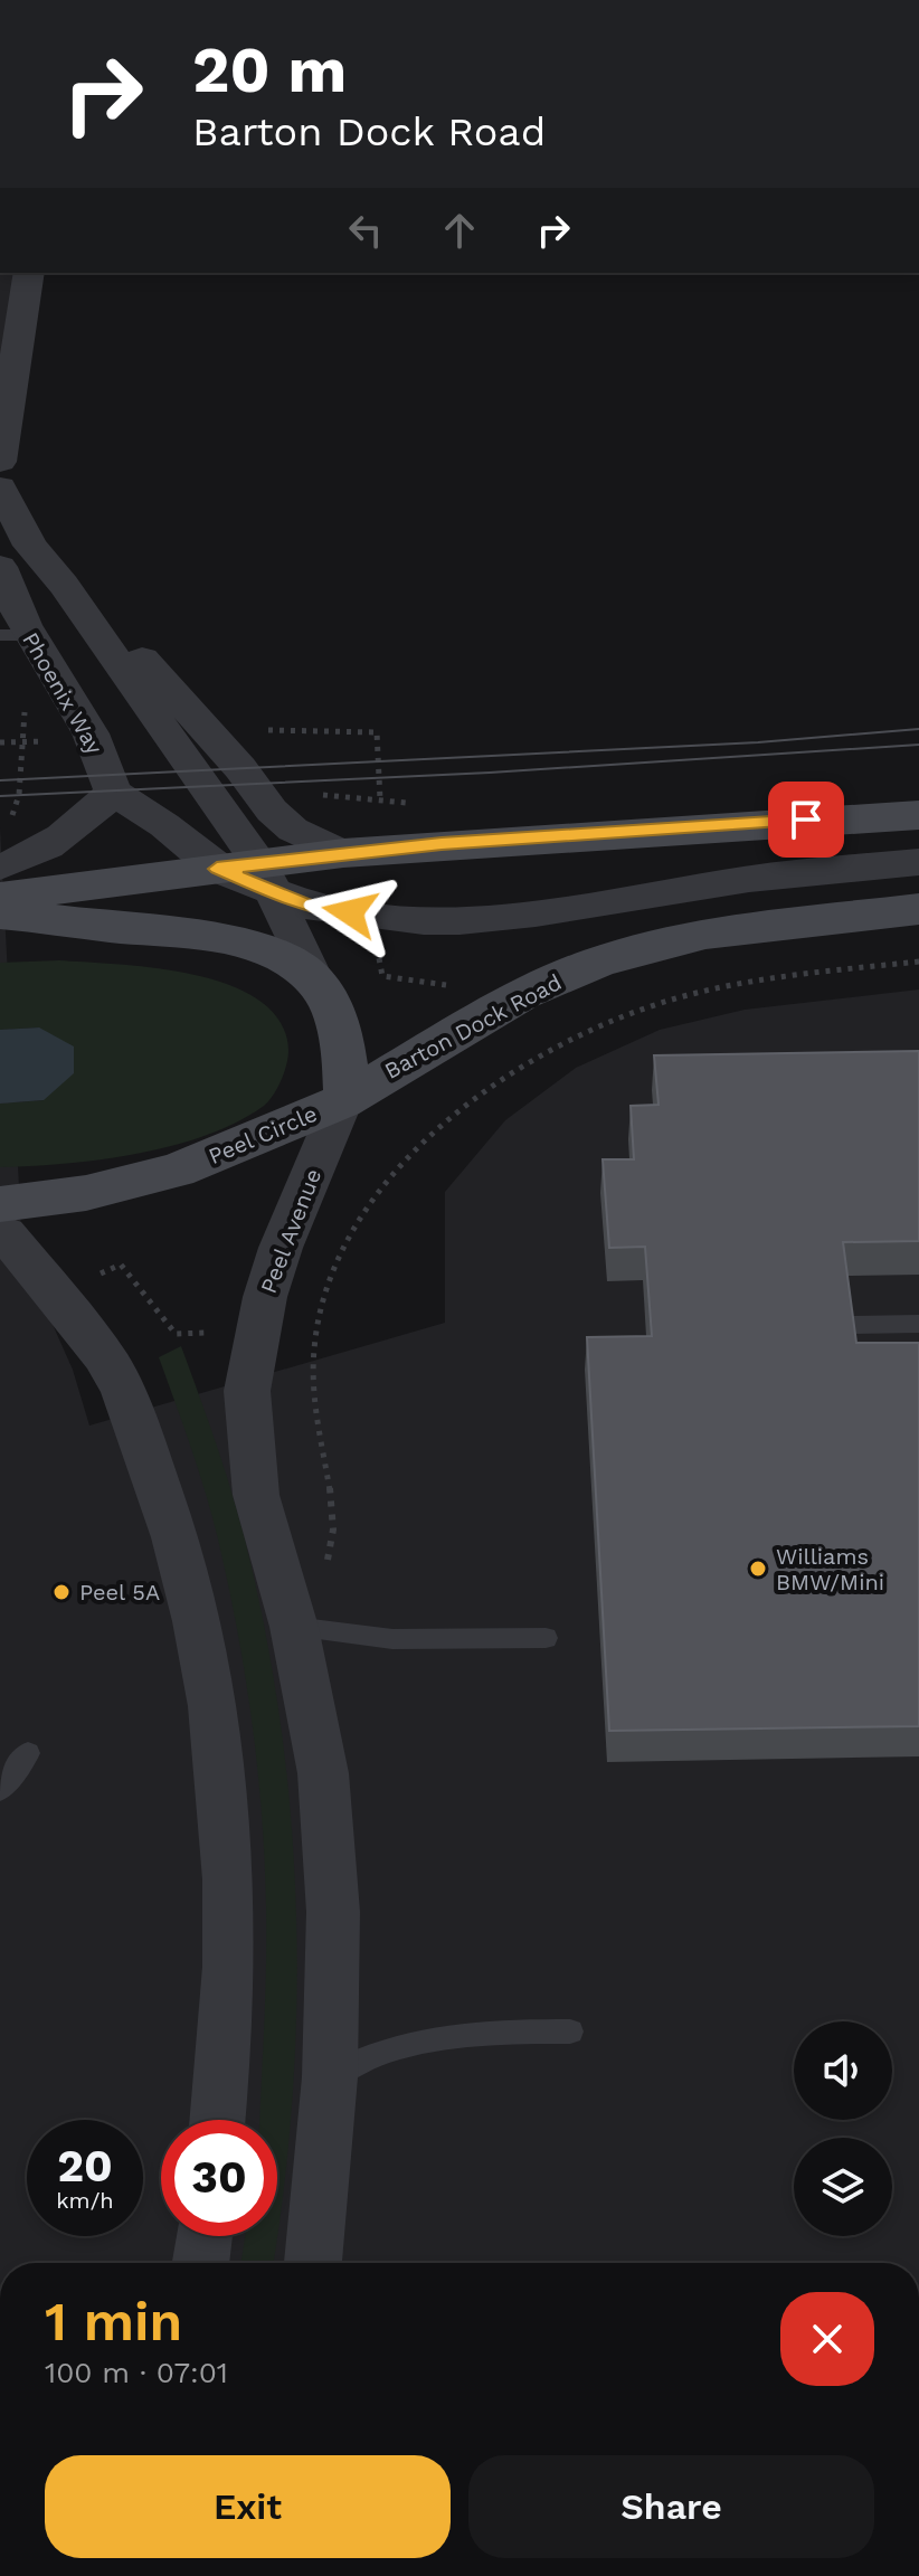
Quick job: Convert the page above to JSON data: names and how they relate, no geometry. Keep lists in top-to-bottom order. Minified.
{"streets":{"main road":["Barton Dock Road","Peel Circle"],"street":["Phoenix Way","Peel Avenue"]},"crossings":[["Barton Dock Road","Peel Circle"],["Barton Dock Road","Peel Avenue"],["Peel Circle","Peel Avenue"]],"places":["Williams BMW/Mini","Peel 5A"],"page":{"turn":["20 m","Barton Dock Road"],"speed":"20 km/h","limit":"30","heading":["1 min","100 m · 07:01"],"buttons":["Exit","Share"]}}
